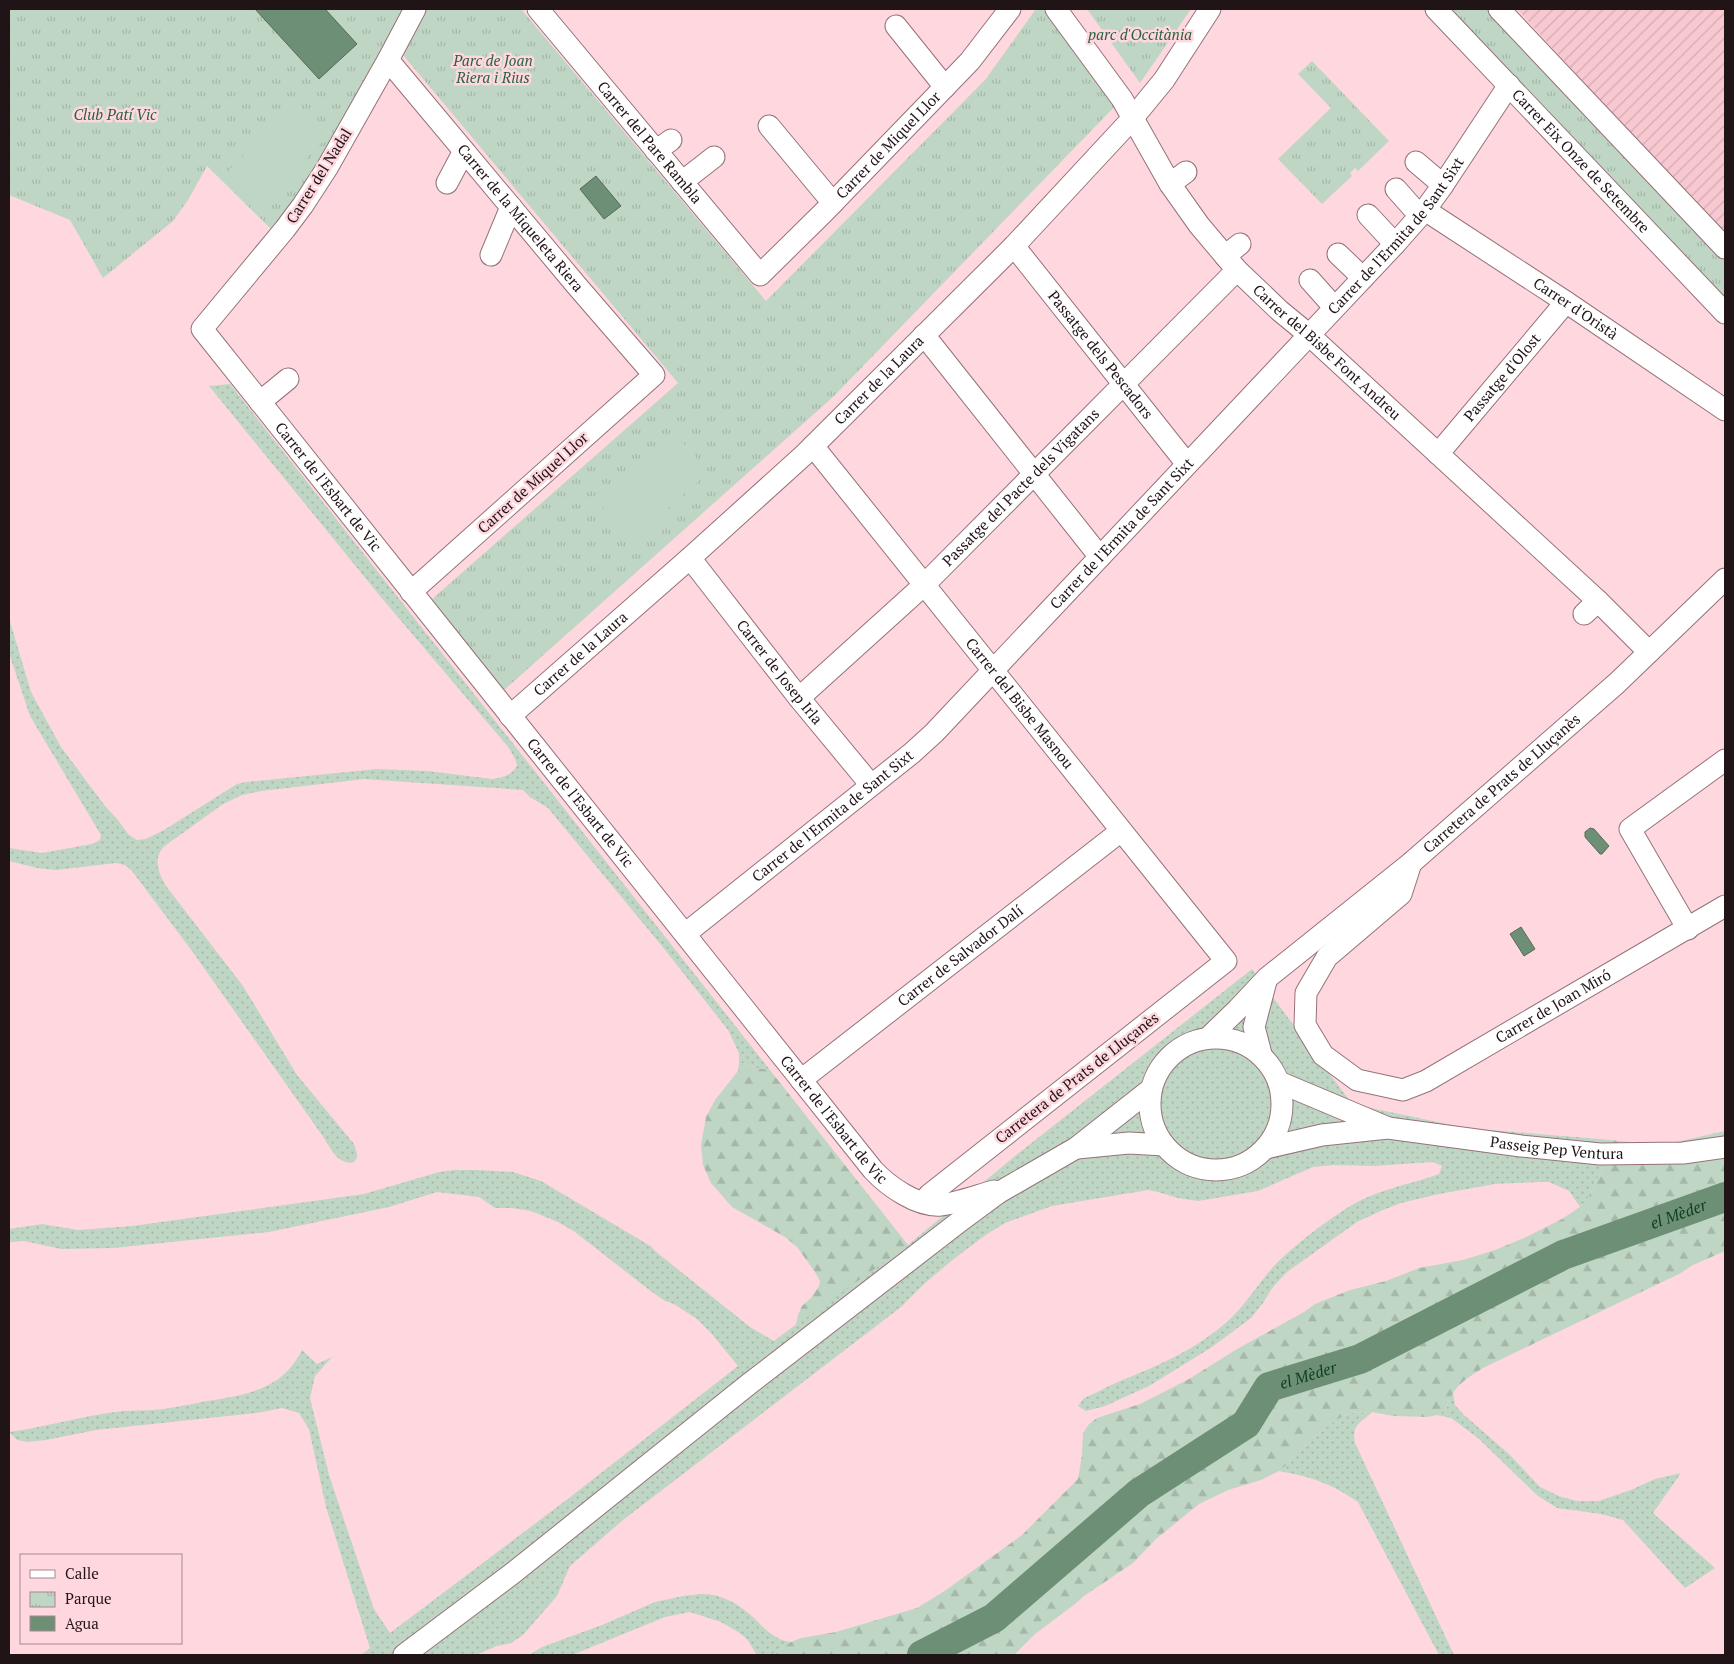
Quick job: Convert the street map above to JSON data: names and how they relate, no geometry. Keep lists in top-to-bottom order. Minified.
{"streets":{"street":["Carrer del Pare Rambla","Carrer de Miquel Llor","Carrer Eix Onze de Setembre","Carrer del Nadal","Carrer de la Miqueleta Riera","Carrer de l'Ermita de Sant Sixt","Carrer d'Oristà","Carrer del Bisbe Font Andreu","Passatge dels Pescadors","Passatge d'Olost","Carrer de la Laura","Carrer de l'Esbart de Vic","Passatge del Pacte dels Vigatans","Carrer de Josep Irla","Carrer del Bisbe Masnou","Carretera de Prats de Lluçanès","Carrer de Salvador Dalí","Carrer de Joan Miró","Passeig Pep Ventura"]},"crossings":[["Carrer del Pare Rambla","Carrer de Miquel Llor"],["Carrer de Miquel Llor","Carrer de la Miqueleta Riera"],["Carrer de Miquel Llor","Carrer de l'Esbart de Vic"],["Carrer Eix Onze de Setembre","Carrer de l'Ermita de Sant Sixt"],["Carrer del Nadal","Carrer de la Miqueleta Riera"],["Carrer del Nadal","Carrer de l'Esbart de Vic"],["Carrer de l'Ermita de Sant Sixt","Carrer d'Oristà"],["Carrer de l'Ermita de Sant Sixt","Carrer del Bisbe Font Andreu"],["Carrer de l'Ermita de Sant Sixt","Passatge dels Pescadors"],["Carrer de l'Ermita de Sant Sixt","Carrer de l'Esbart de Vic"],["Carrer de l'Ermita de Sant Sixt","Carrer de Josep Irla"],["Carrer de l'Ermita de Sant Sixt","Carrer del Bisbe Masnou"],["Carrer d'Oristà","Passatge d'Olost"],["Carrer del Bisbe Font Andreu","Passatge d'Olost"],["Carrer del Bisbe Font Andreu","Carrer de la Laura"],["Carrer del Bisbe Font Andreu","Passatge del Pacte dels Vigatans"],["Carrer del Bisbe Font Andreu","Carretera de Prats de Lluçanès"],["Passatge dels Pescadors","Carrer de la Laura"],["Passatge dels Pescadors","Passatge del Pacte dels Vigatans"],["Carrer de la Laura","Carrer de l'Esbart de Vic"],["Carrer de la Laura","Carrer de Josep Irla"],["Carrer de la Laura","Carrer del Bisbe Masnou"],["Carrer de l'Esbart de Vic","Carrer de Salvador Dalí"],["Passatge del Pacte dels Vigatans","Carrer de Josep Irla"],["Passatge del Pacte dels Vigatans","Carrer del Bisbe Masnou"],["Carrer del Bisbe Masnou","Carretera de Prats de Lluçanès"],["Carrer del Bisbe Masnou","Carrer de Salvador Dalí"],["Carretera de Prats de Lluçanès","Carrer de Joan Miró"],["Carretera de Prats de Lluçanès","Passeig Pep Ventura"]],"water":["el Mèder"],"parks":["parc d'Occitània","Parc de Joan Riera i Rius","Club Patí Vic"],"legend":["Calle","Parque","Agua"]}
